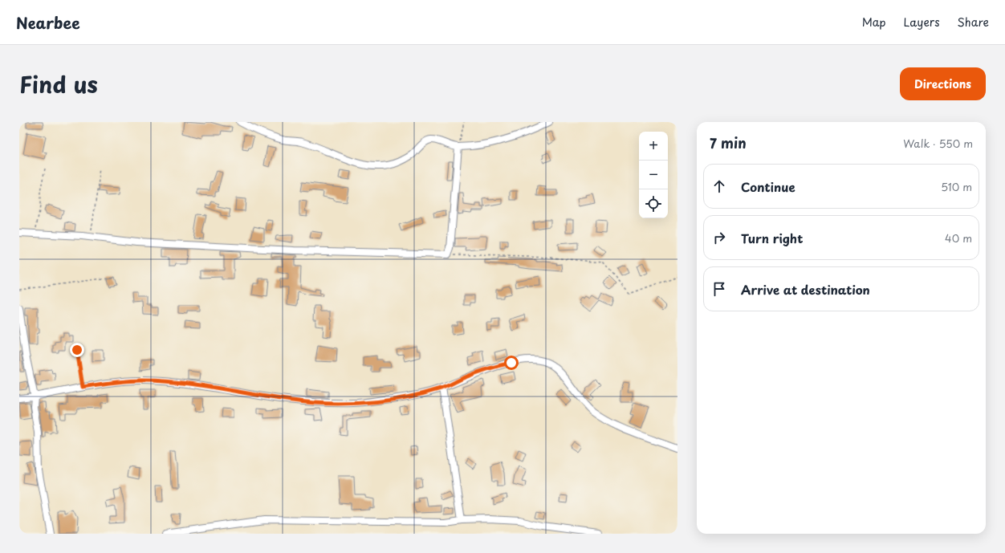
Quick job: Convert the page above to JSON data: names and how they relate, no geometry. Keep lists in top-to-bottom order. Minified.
{"page":{"header":"Nearbee","nav":["Map","Layers","Share"],"title":"Find us","buttons":"Directions","heading":["7 min","Walk · 550 m"],"map_buttons":["+","−"],"list":[["Continue","510 m"],["Turn right","40 m"],"Arrive at destination"]}}
